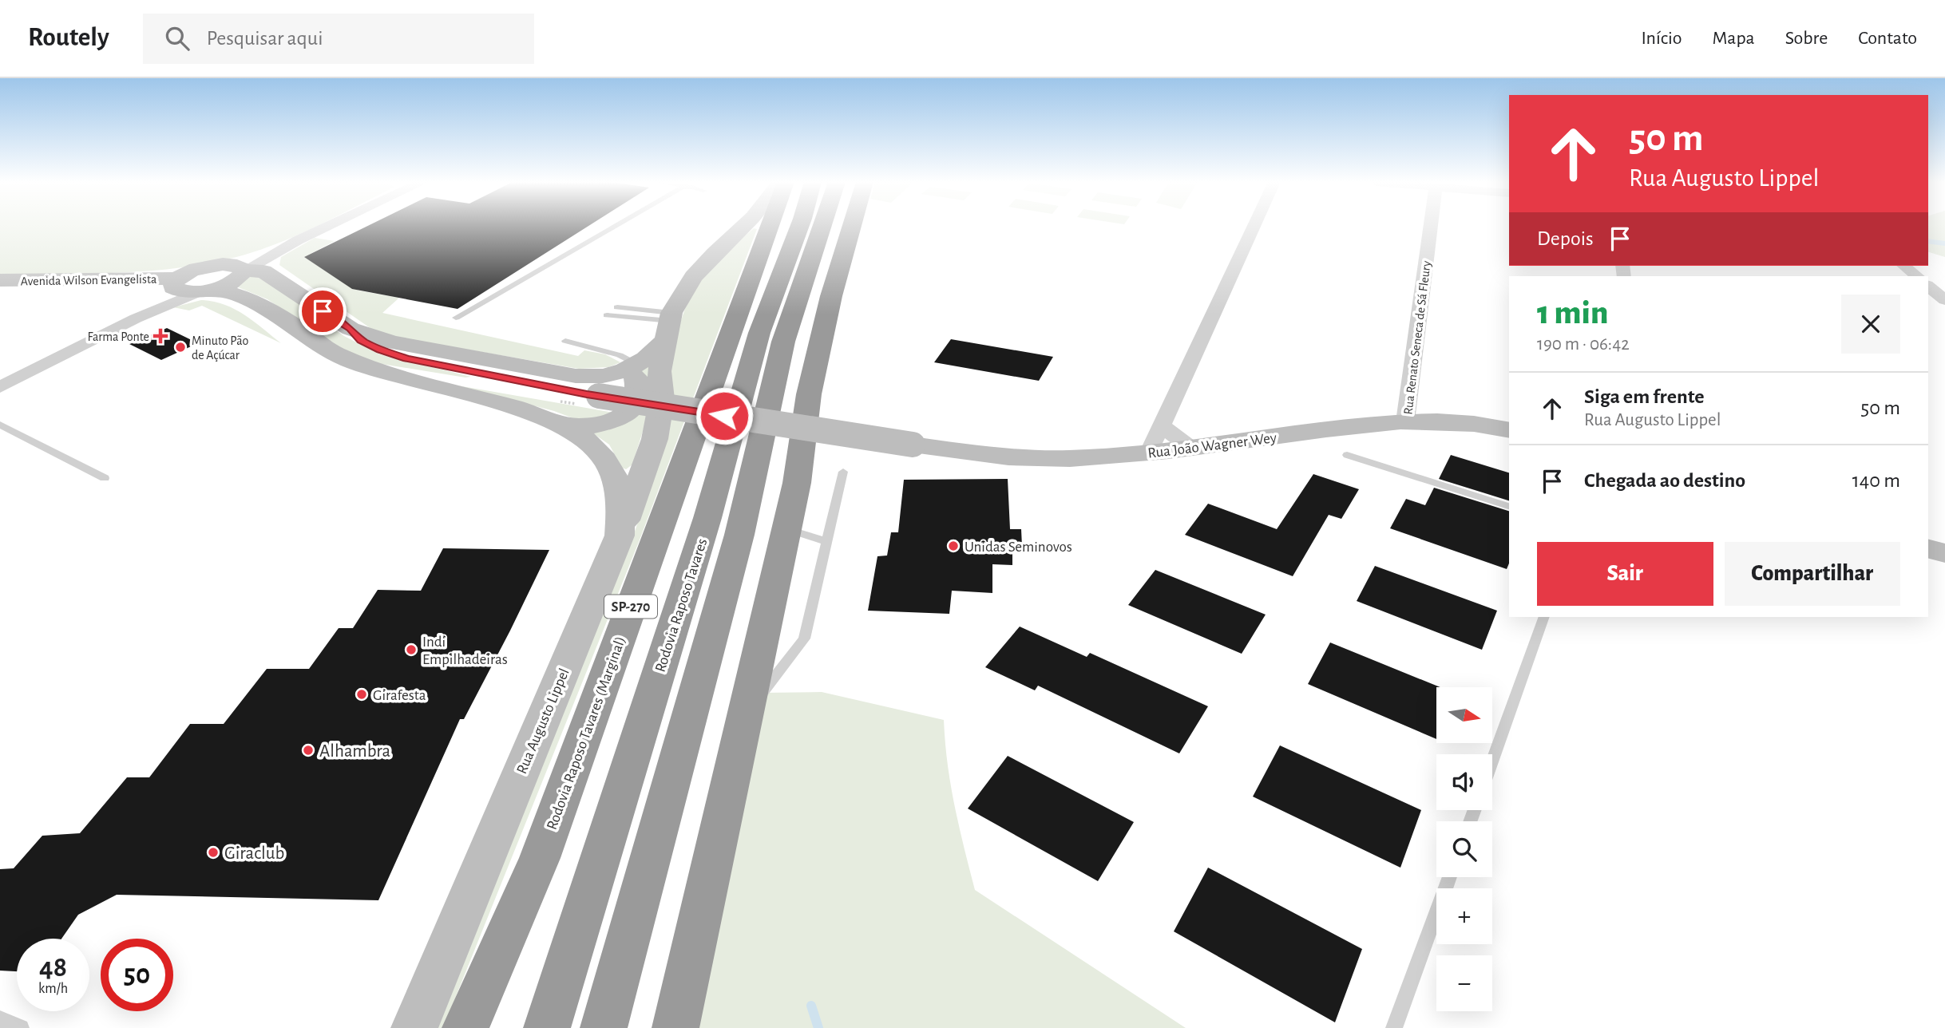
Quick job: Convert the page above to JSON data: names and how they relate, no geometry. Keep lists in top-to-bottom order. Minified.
{"streets":{"highway":["Rodovia Raposo Tavares","SP-270","Rodovia Raposo Tavares (Marginal)"],"main road":["Avenida Wilson Evangelista","Rua João Wagner Wey","Rua Augusto Lippel"],"street":["Rua Renato Seneca de Sá Fleury"]},"crossings":[["Avenida Wilson Evangelista","Rua Augusto Lippel"],["Rua Renato Seneca de Sá Fleury","Rua João Wagner Wey"],["Rua João Wagner Wey","Rua Augusto Lippel"]],"places":{"health":["Farma Ponte"],"other":["Minuto Pão de Açúcar","Unidas Seminovos","Indi Empilhadeiras","Girafesta","Alhambra","Giraclub"]},"north":"right","page":{"header":"Routely","search":"Pesquisar aqui","nav":["Início","Mapa","Sobre","Contato"],"turn":["50 m","Rua Augusto Lippel"],"then":"Depois","heading":["1 min","190 m · 06:42"],"list":[{"name":"Siga em frente","note":"Rua Augusto Lippel","value":"50 m"},{"name":"Chegada ao destino","value":"140 m"}],"buttons":["Sair","Compartilhar"],"map_buttons":["+","−"],"speed":"48 km/h","limit":"50"}}
